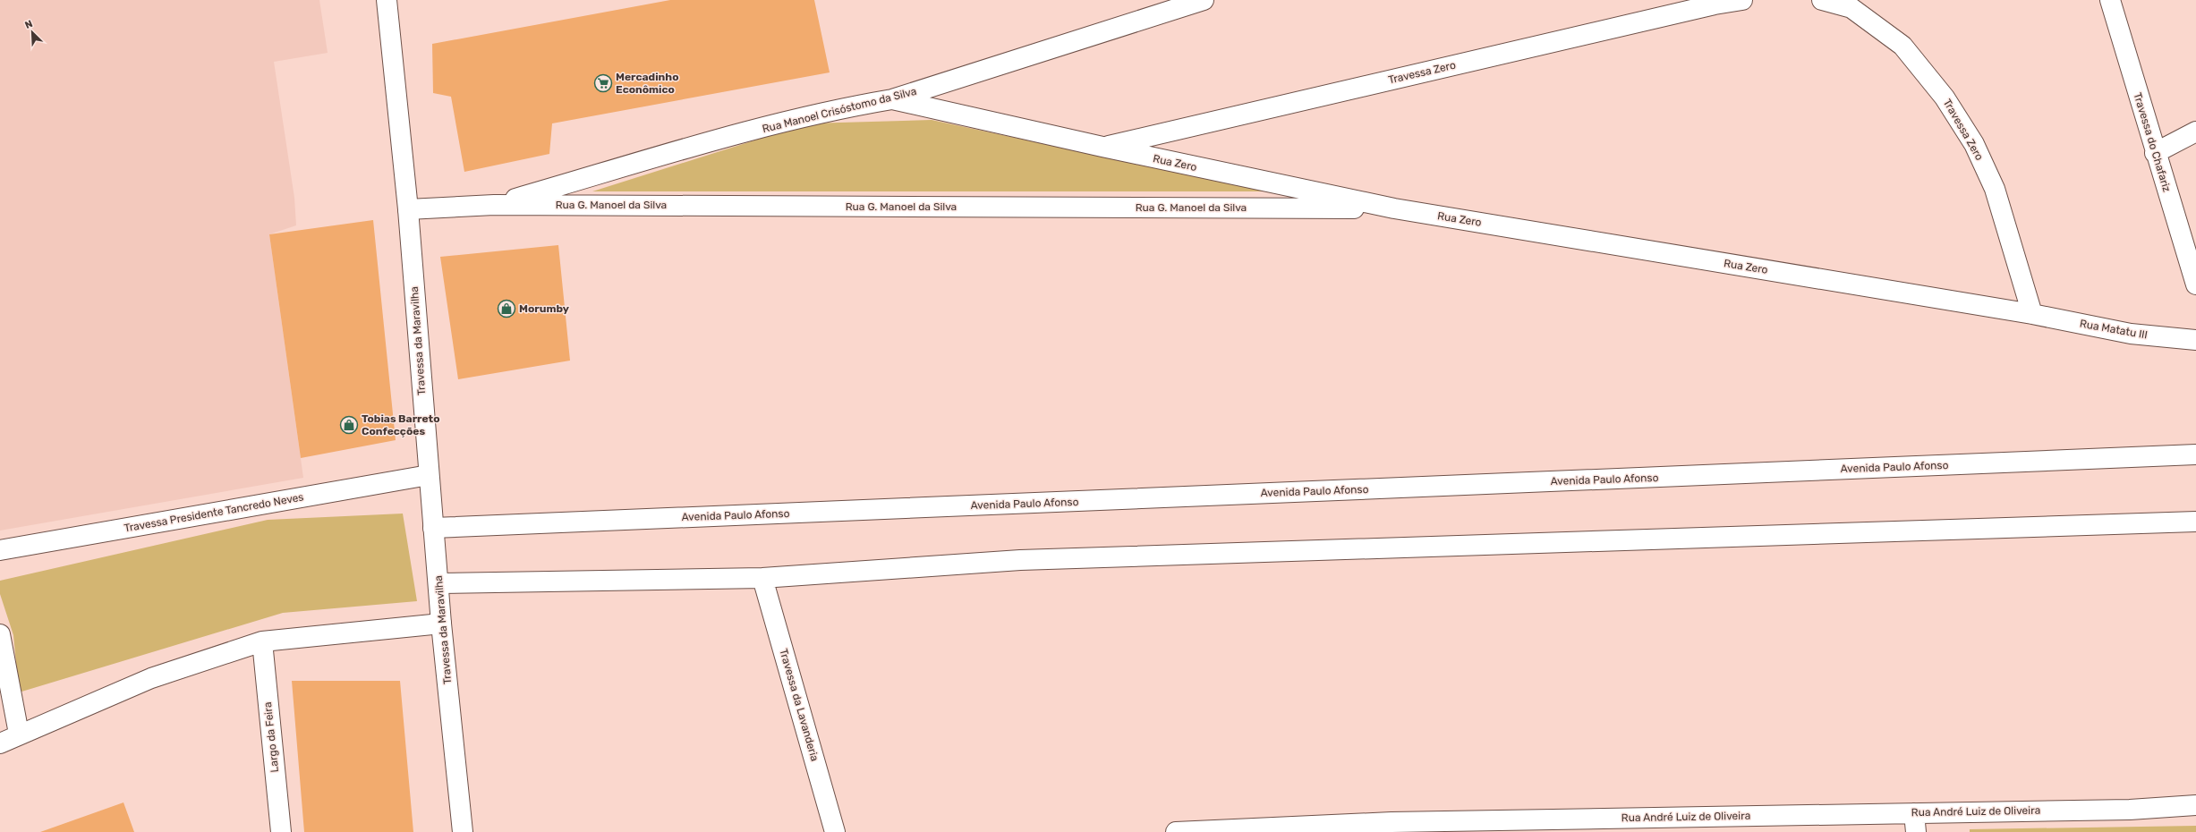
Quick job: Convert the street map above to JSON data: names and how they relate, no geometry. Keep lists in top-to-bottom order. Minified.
{"streets":{"street":["Travessa Zero","Rua Manoel Crisóstomo da Silva","Travessa do Chafariz","Rua Zero","Rua G. Manoel da Silva","Rua Matatu III","Travessa da Maravilha","Avenida Paulo Afonso","Travessa Presidente Tancredo Neves","Travessa da Lavanderia","Largo da Feira","Rua André Luiz de Oliveira"]},"crossings":[["Travessa Zero","Rua Zero"],["Travessa Zero","Rua Matatu III"],["Rua Manoel Crisóstomo da Silva","Rua Zero"],["Rua Manoel Crisóstomo da Silva","Rua G. Manoel da Silva"],["Rua Zero","Rua G. Manoel da Silva"],["Rua Zero","Rua Matatu III"],["Rua G. Manoel da Silva","Travessa da Maravilha"],["Travessa da Maravilha","Avenida Paulo Afonso"],["Travessa da Maravilha","Travessa Presidente Tancredo Neves"]],"places":{"supermarket":["Mercadinho Econômico"],"shop":["Morumby","Tobias Barreto Confecções"]},"north":"top left"}
